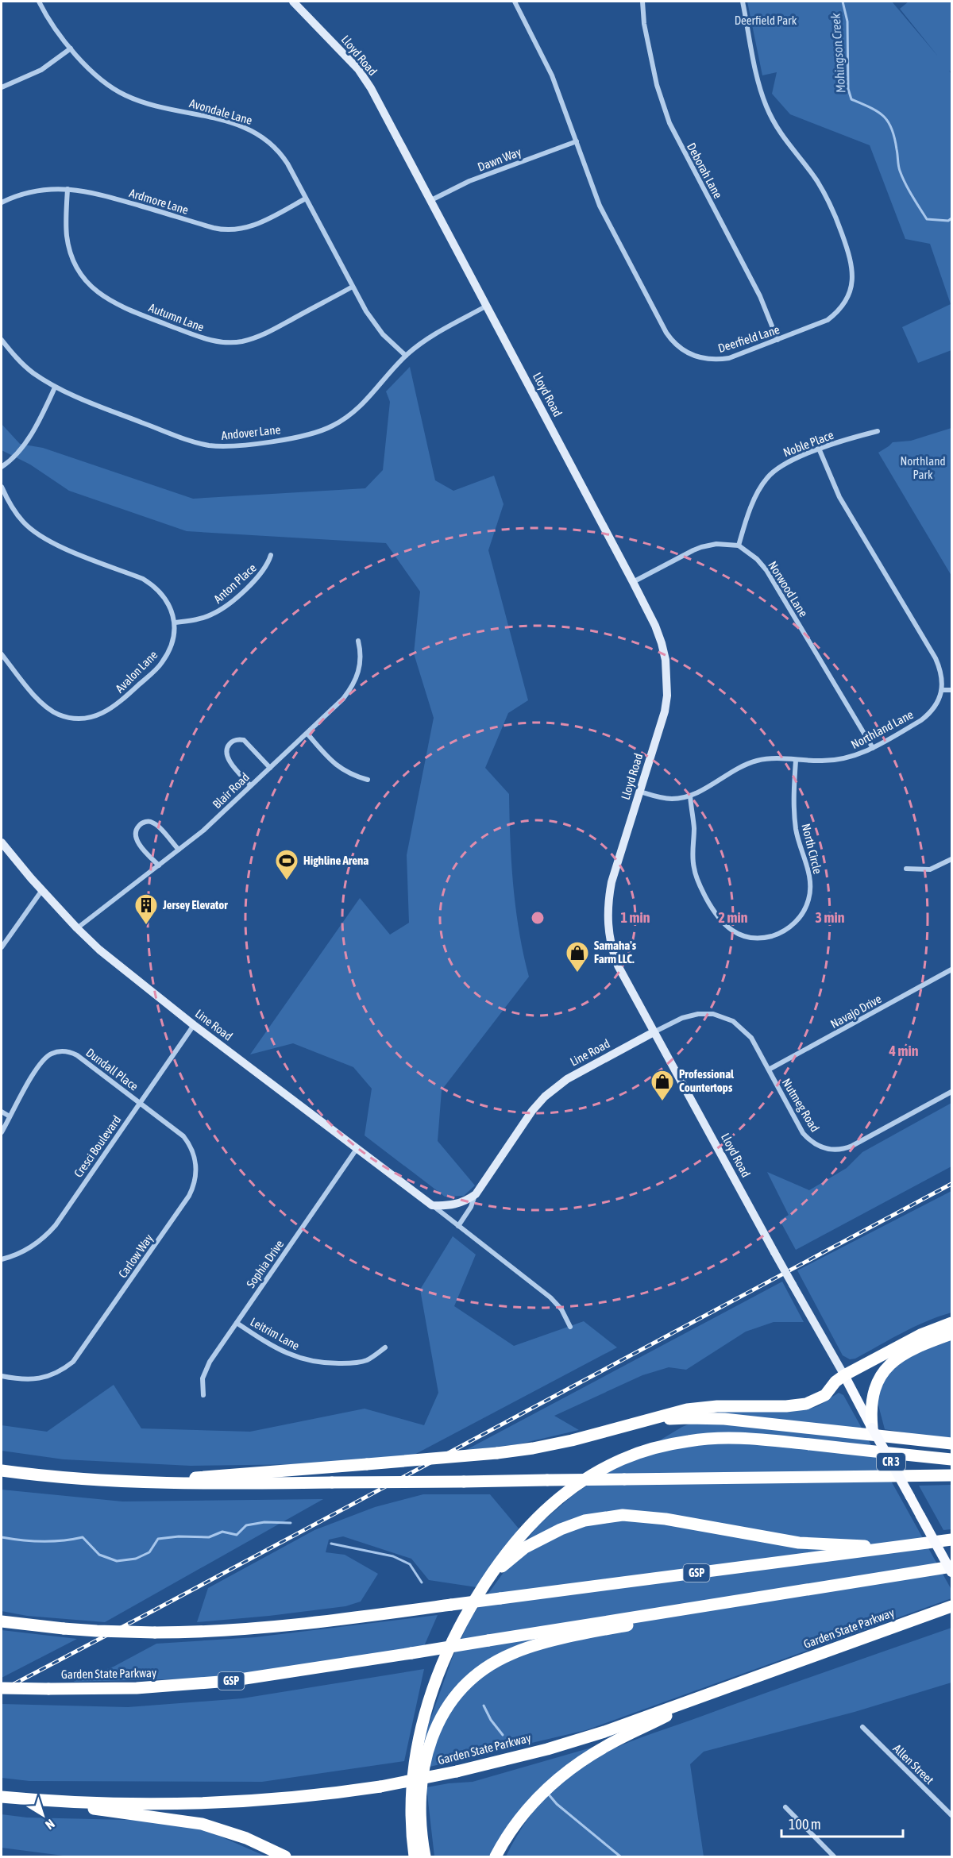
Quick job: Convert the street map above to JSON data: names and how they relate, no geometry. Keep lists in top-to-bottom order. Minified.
{"streets":{"highway":["GSP","Garden State Parkway"],"main road":["Lloyd Road","Line Road","CR 3"],"street":["Avondale Lane","Dawn Way","Deborah Lane","Ardmore Lane","Autumn Lane","Deerfield Lane","Andover Lane","Noble Place","Anton Place","Norwood Lane","Avalon Lane","Northland Lane","Blair Road","North Circle","Navajo Drive","Dundall Place","Nutmeg Road","Cresci Boulevard","Carlow Way","Sophia Drive","Leitrim Lane","Allen Street"]},"crossings":[["Lloyd Road","Dawn Way"],["Lloyd Road","Andover Lane"],["Lloyd Road","Northland Lane"],["Lloyd Road","Line Road"],["Lloyd Road","Nutmeg Road"],["Avondale Lane","Ardmore Lane"],["Avondale Lane","Autumn Lane"],["Avondale Lane","Andover Lane"],["Dawn Way","Deerfield Lane"],["Deborah Lane","Deerfield Lane"],["Ardmore Lane","Autumn Lane"],["Noble Place","Norwood Lane"],["Anton Place","Avalon Lane"],["Norwood Lane","Northland Lane"],["Northland Lane","North Circle"],["Blair Road","Line Road"],["Navajo Drive","Nutmeg Road"],["Line Road","Nutmeg Road"],["Line Road","Cresci Boulevard"],["Line Road","Sophia Drive"],["Dundall Place","Cresci Boulevard"],["Dundall Place","Carlow Way"],["Cresci Boulevard","Carlow Way"],["Sophia Drive","Leitrim Lane"]],"water":["Mohingson Creek"],"parks":["Deerfield Park","Northland Park"],"places":{"sports":["Highline Arena"],"building":["Jersey Elevator"],"shop":["Samaha's Farm LLC.","Professional Countertops"]},"scale_bar":"100 m","north":"bottom right","rings":["1 min","2 min","3 min","4 min"]}
